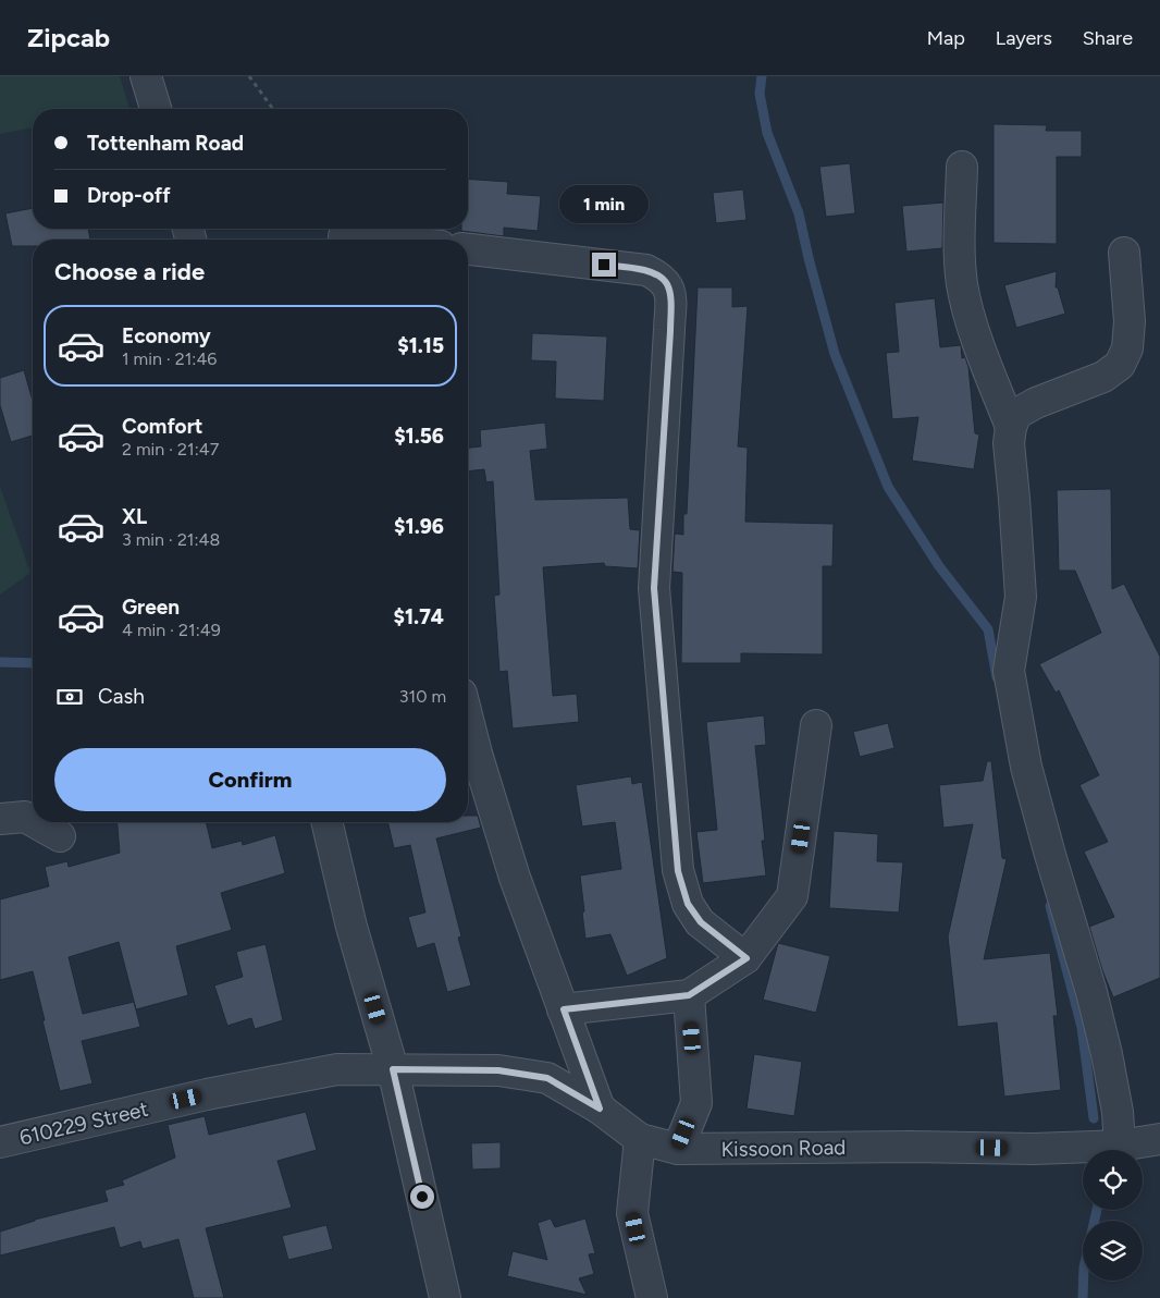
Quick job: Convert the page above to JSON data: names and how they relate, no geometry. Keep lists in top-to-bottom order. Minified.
{"streets":{"street":["610229 Street","Kissoon Road"]},"crossings":[["610229 Street","Kissoon Road"]],"page":{"header":"Zipcab","nav":["Map","Layers","Share"],"banner":["Tottenham Road","Drop-off"],"bubble":"1 min","heading":"Choose a ride","list":[{"name":"Economy","note":"1 min · 21:46","value":"$1.15"},{"name":"Comfort","note":"2 min · 21:47","value":"$1.56"},{"name":"XL","note":"3 min · 21:48","value":"$1.96"},{"name":"Green","note":"4 min · 21:49","value":"$1.74"}],"pay":["Cash","310 m"],"buttons":"Confirm"}}
